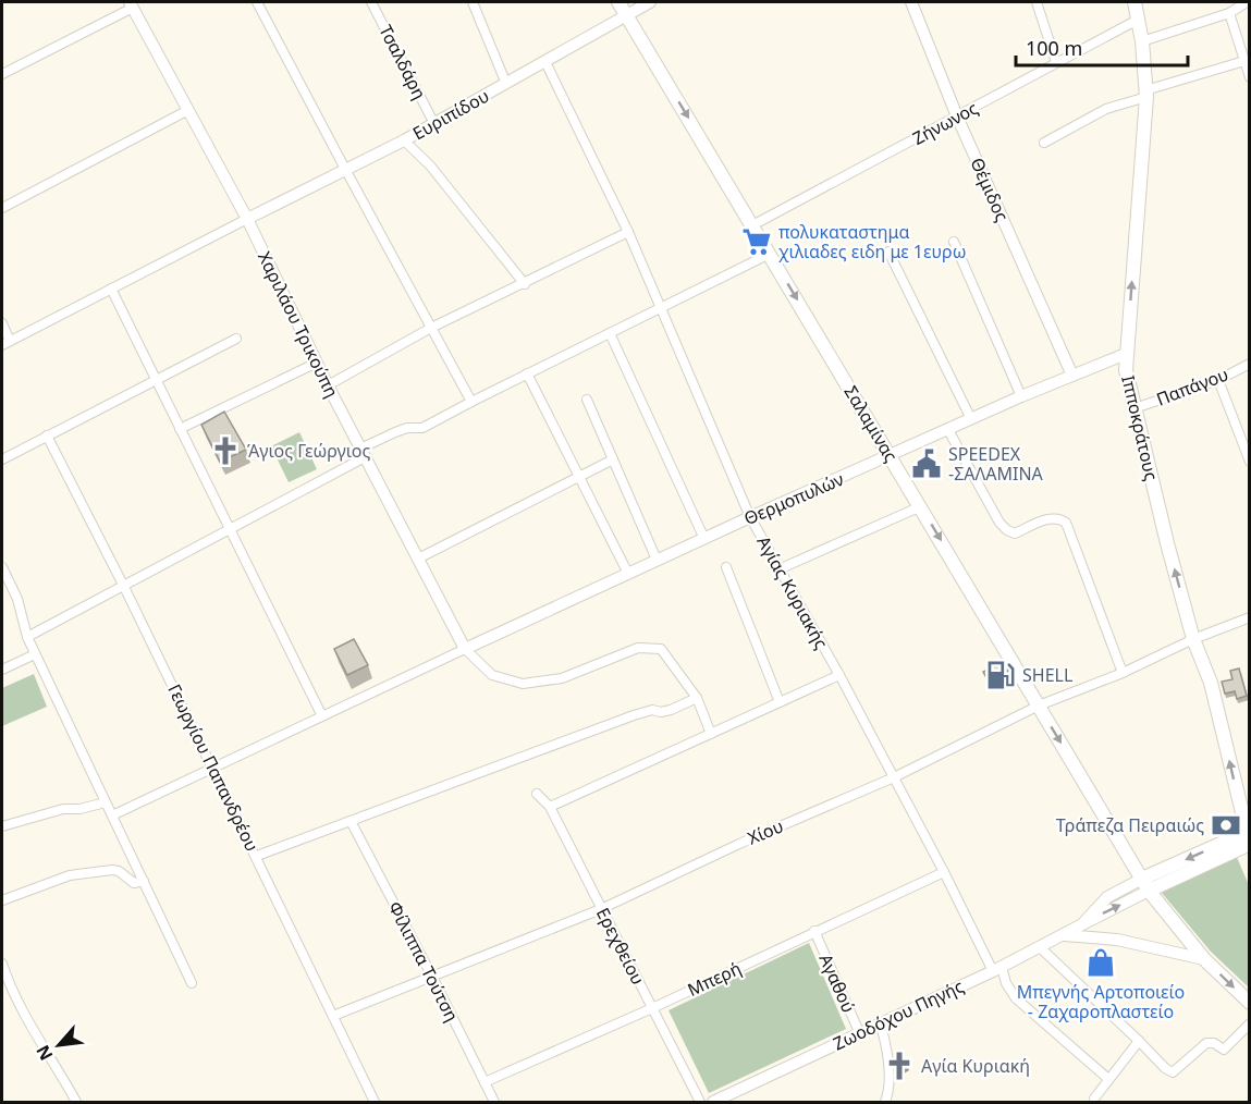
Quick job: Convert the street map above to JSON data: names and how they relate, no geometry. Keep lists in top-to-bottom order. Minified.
{"streets":{"main road":["Σαλαμίνας","Ιπποκράτους","Ζωοδόχου Πηγής"],"street":["Τσαλδάρη","Ευριπίδου","Ζήνωνος","Θέμιδος","Χαριλάου Τρικούπη","Παπάγου","Θερμοπυλών","Αγίας Κυριακής","Γεωργίου Παπανδρέου","Χίου","Ερεχθείου","Φίλιππα Τούτση","Μπερή","Αγαθού"]},"crossings":[["Τσαλδάρη","Ευριπίδου"],["Ευριπίδου","Χαριλάου Τρικούπη"],["Ευριπίδου","Σαλαμίνας"],["Ευριπίδου","Αγίας Κυριακής"],["Ζήνωνος","Θέμιδος"],["Ζήνωνος","Σαλαμίνας"],["Ζήνωνος","Ιπποκράτους"],["Θέμιδος","Θερμοπυλών"],["Χαριλάου Τρικούπη","Θερμοπυλών"],["Παπάγου","Ιπποκράτους"],["Σαλαμίνας","Θερμοπυλών"],["Σαλαμίνας","Χίου"],["Σαλαμίνας","Ζωοδόχου Πηγής"],["Ιπποκράτους","Θερμοπυλών"],["Ιπποκράτους","Χίου"],["Ιπποκράτους","Ζωοδόχου Πηγής"],["Θερμοπυλών","Αγίας Κυριακής"],["Αγίας Κυριακής","Χίου"],["Αγίας Κυριακής","Μπερή"],["Αγίας Κυριακής","Ζωοδόχου Πηγής"],["Γεωργίου Παπανδρέου","Χίου"],["Χίου","Ερεχθείου"],["Χίου","Φίλιππα Τούτση"],["Ερεχθείου","Μπερή"],["Φίλιππα Τούτση","Μπερή"],["Μπερή","Αγαθού"],["Αγαθού","Ζωοδόχου Πηγής"]],"one_way":["Σαλαμίνας","Ιπποκράτους"],"places":{"supermarket":["πολυκαταστημα χιλιαδες ειδη με 1ευρω"],"church":["Άγιος Γεώργιος","Αγία Κυριακή"],"public building":["SPEEDEX -ΣΑΛΑΜΙΝΑ"],"fuel station":["SHELL"],"bank":["Τράπεζα Πειραιώς"],"shop":["Μπεγνής Αρτοποιείο - Ζαχαροπλαστείο"]},"scale_bar":"100 m","north":"bottom left"}
